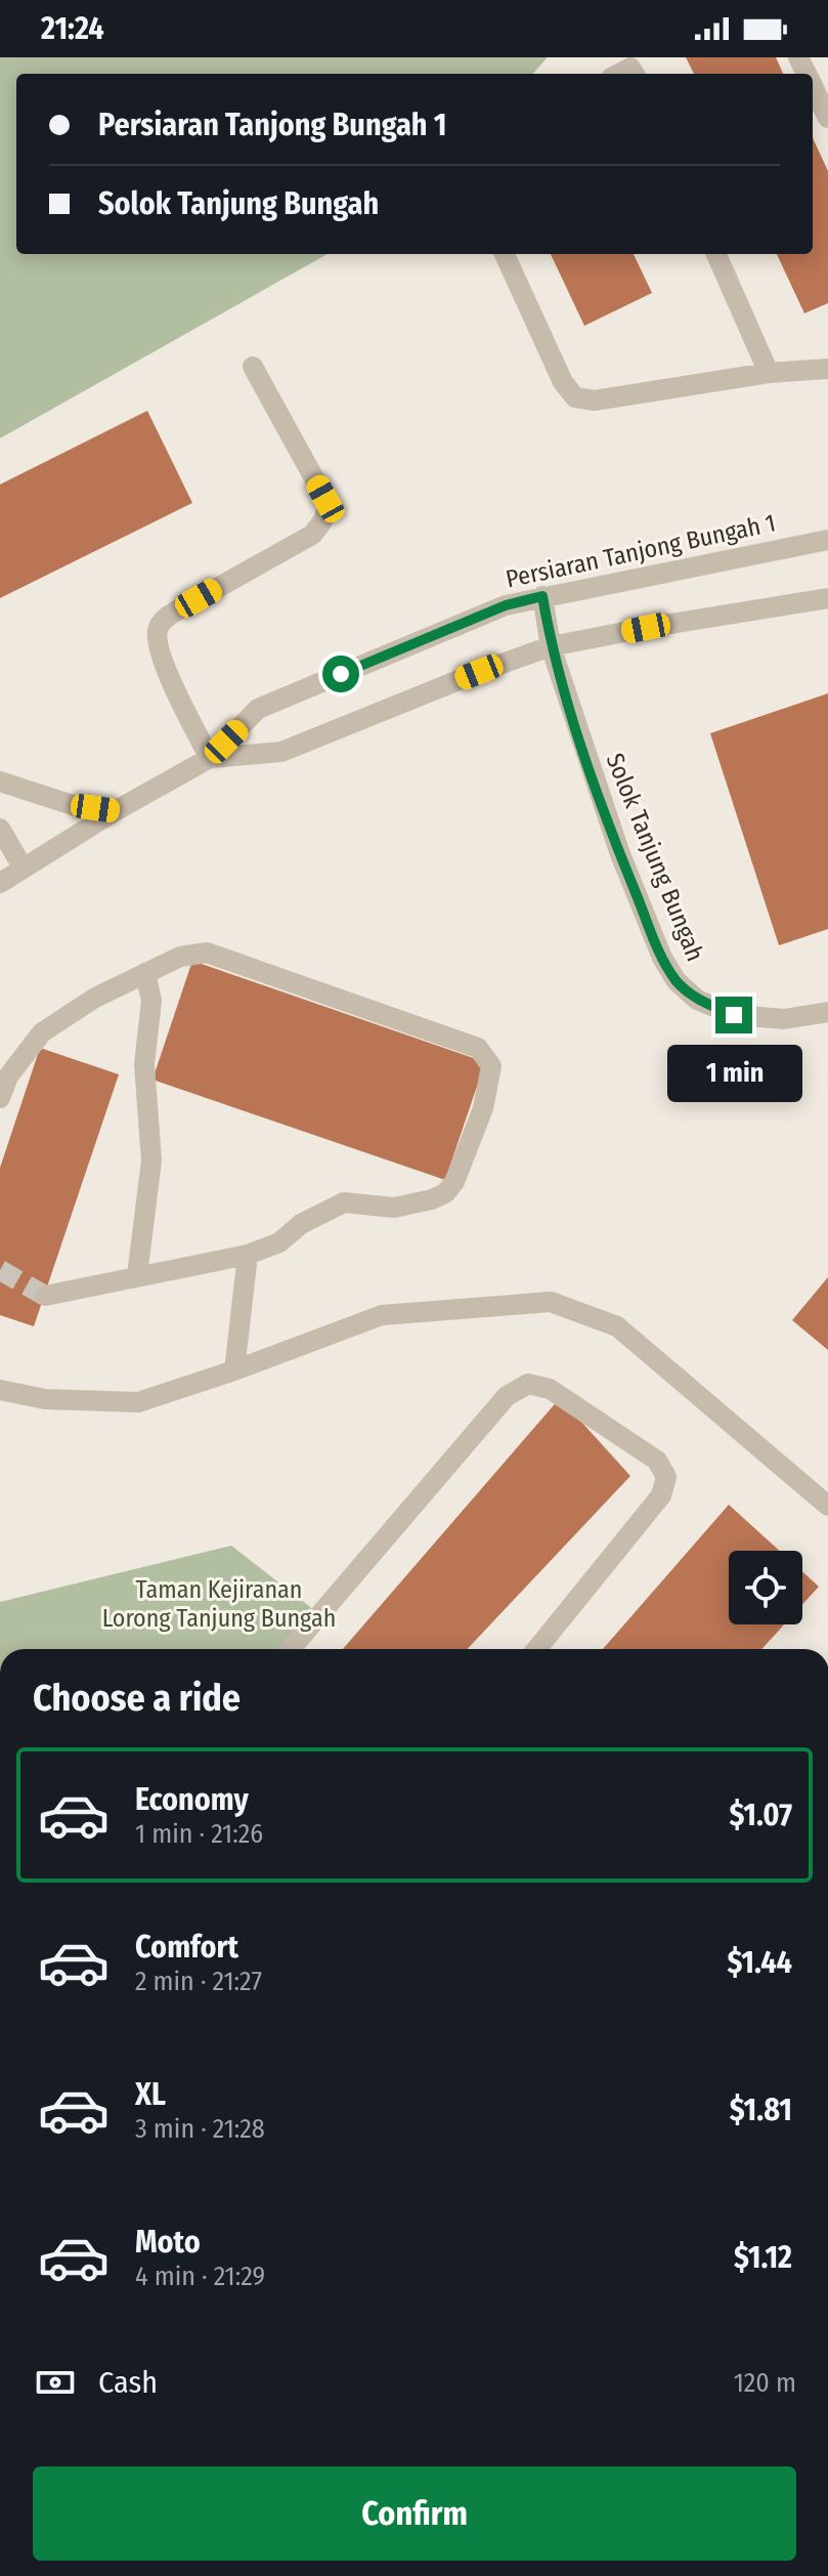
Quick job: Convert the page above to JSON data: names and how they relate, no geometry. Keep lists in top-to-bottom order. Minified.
{"streets":{"street":["Persiaran Tanjong Bungah 1","Solok Tanjung Bungah"]},"crossings":[["Persiaran Tanjong Bungah 1","Solok Tanjung Bungah"]],"parks":["Taman Kejiranan Lorong Tanjung Bungah"],"page":{"status":"21:24","banner":["Persiaran Tanjong Bungah 1","Solok Tanjung Bungah"],"bubble":"1 min","heading":"Choose a ride","list":[{"name":"Economy","note":"1 min · 21:26","value":"$1.07"},{"name":"Comfort","note":"2 min · 21:27","value":"$1.44"},{"name":"XL","note":"3 min · 21:28","value":"$1.81"},{"name":"Moto","note":"4 min · 21:29","value":"$1.12"}],"pay":["Cash","120 m"],"buttons":"Confirm"}}
